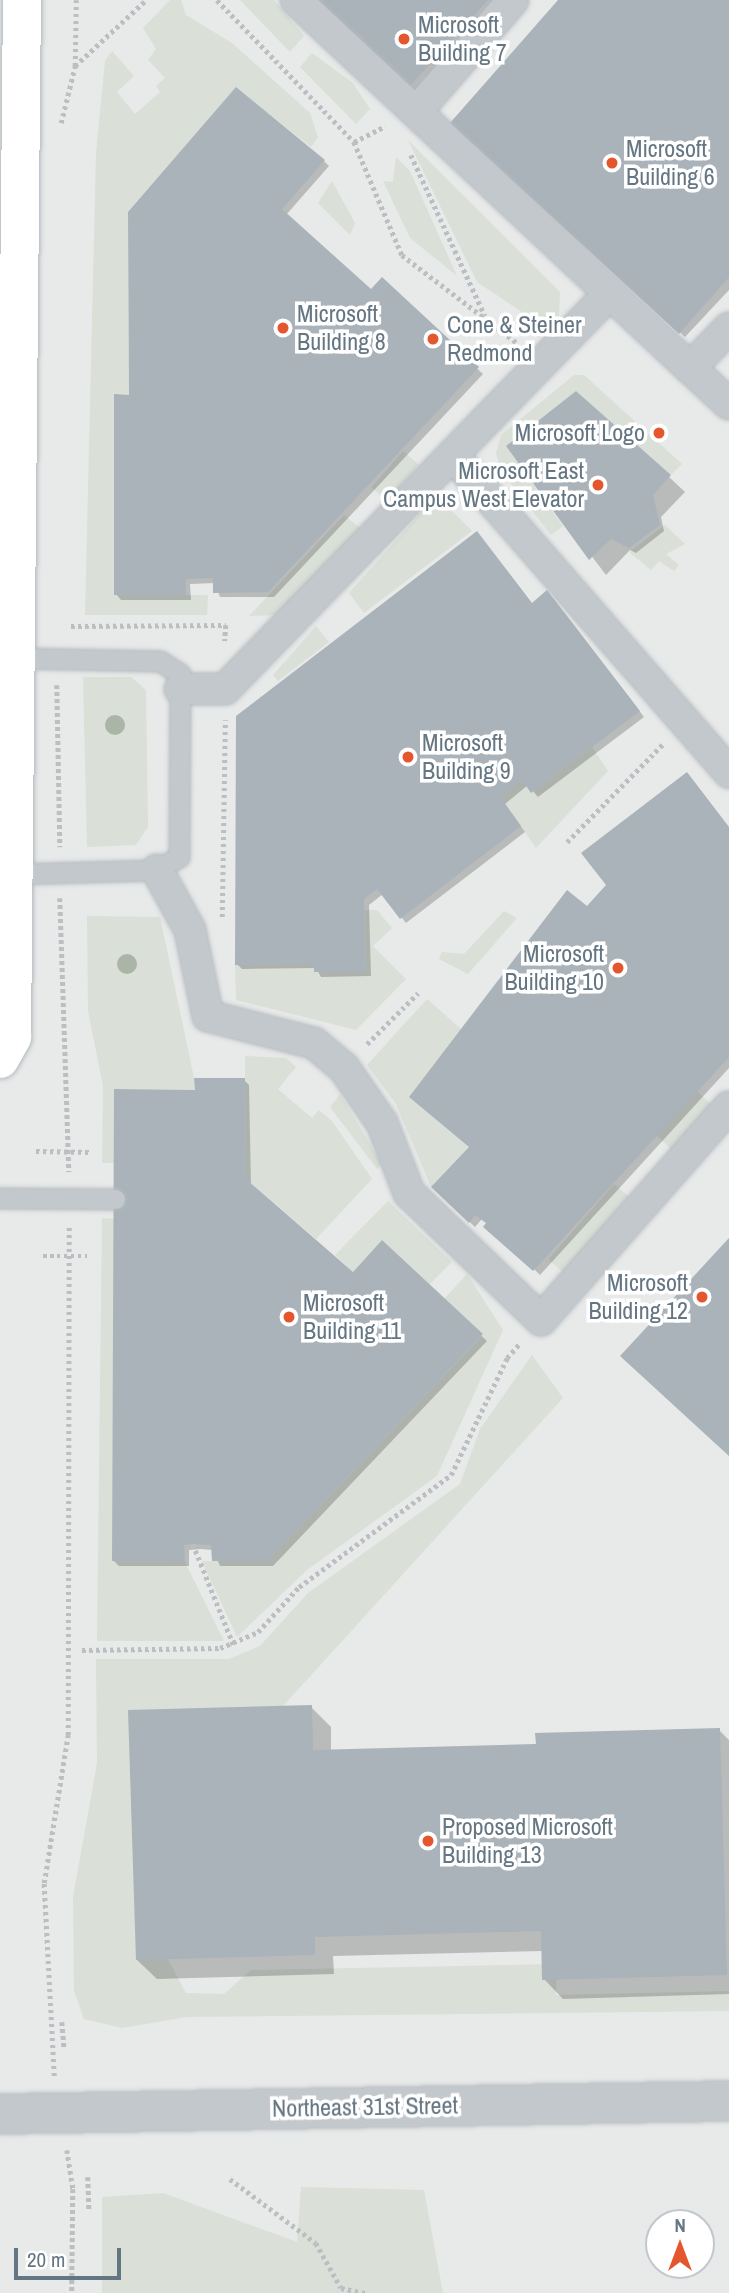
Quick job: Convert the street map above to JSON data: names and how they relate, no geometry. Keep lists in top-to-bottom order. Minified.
{"streets":{"street":["Northeast 31st Street"]},"places":["Microsoft Building 7","Microsoft Building 6","Microsoft Building 8","Cone & Steiner Redmond","Microsoft Logo","Microsoft East Campus West Elevator","Microsoft Building 9","Microsoft Building 10","Microsoft Building 12","Microsoft Building 11","Proposed Microsoft Building 13"],"scale_bar":"20 m","north":"top"}
